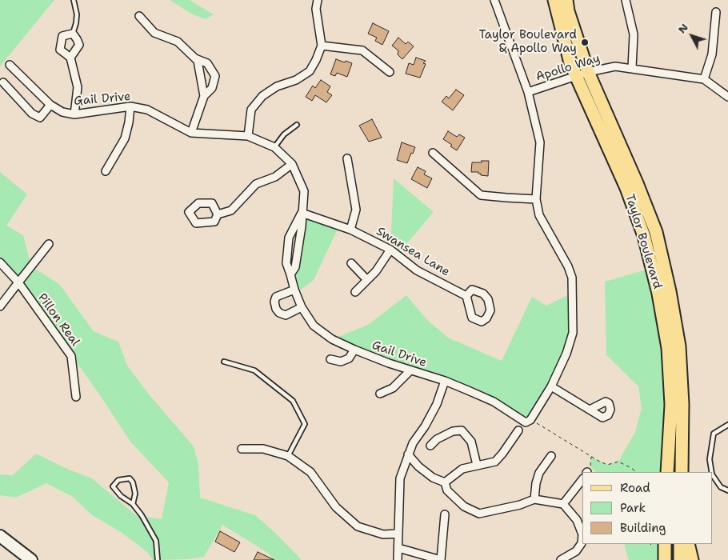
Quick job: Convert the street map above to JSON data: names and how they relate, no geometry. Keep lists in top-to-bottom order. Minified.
{"streets":{"main road":["Taylor Boulevard"],"street":["Apollo Way","Gail Drive","Swansea Lane","Pillon Real"]},"crossings":[["Apollo Way","Taylor Boulevard"],["Gail Drive","Swansea Lane"]],"places":["Taylor Boulevard & Apollo Way"],"legend":["Road","Park","Building"],"north":"top left"}
